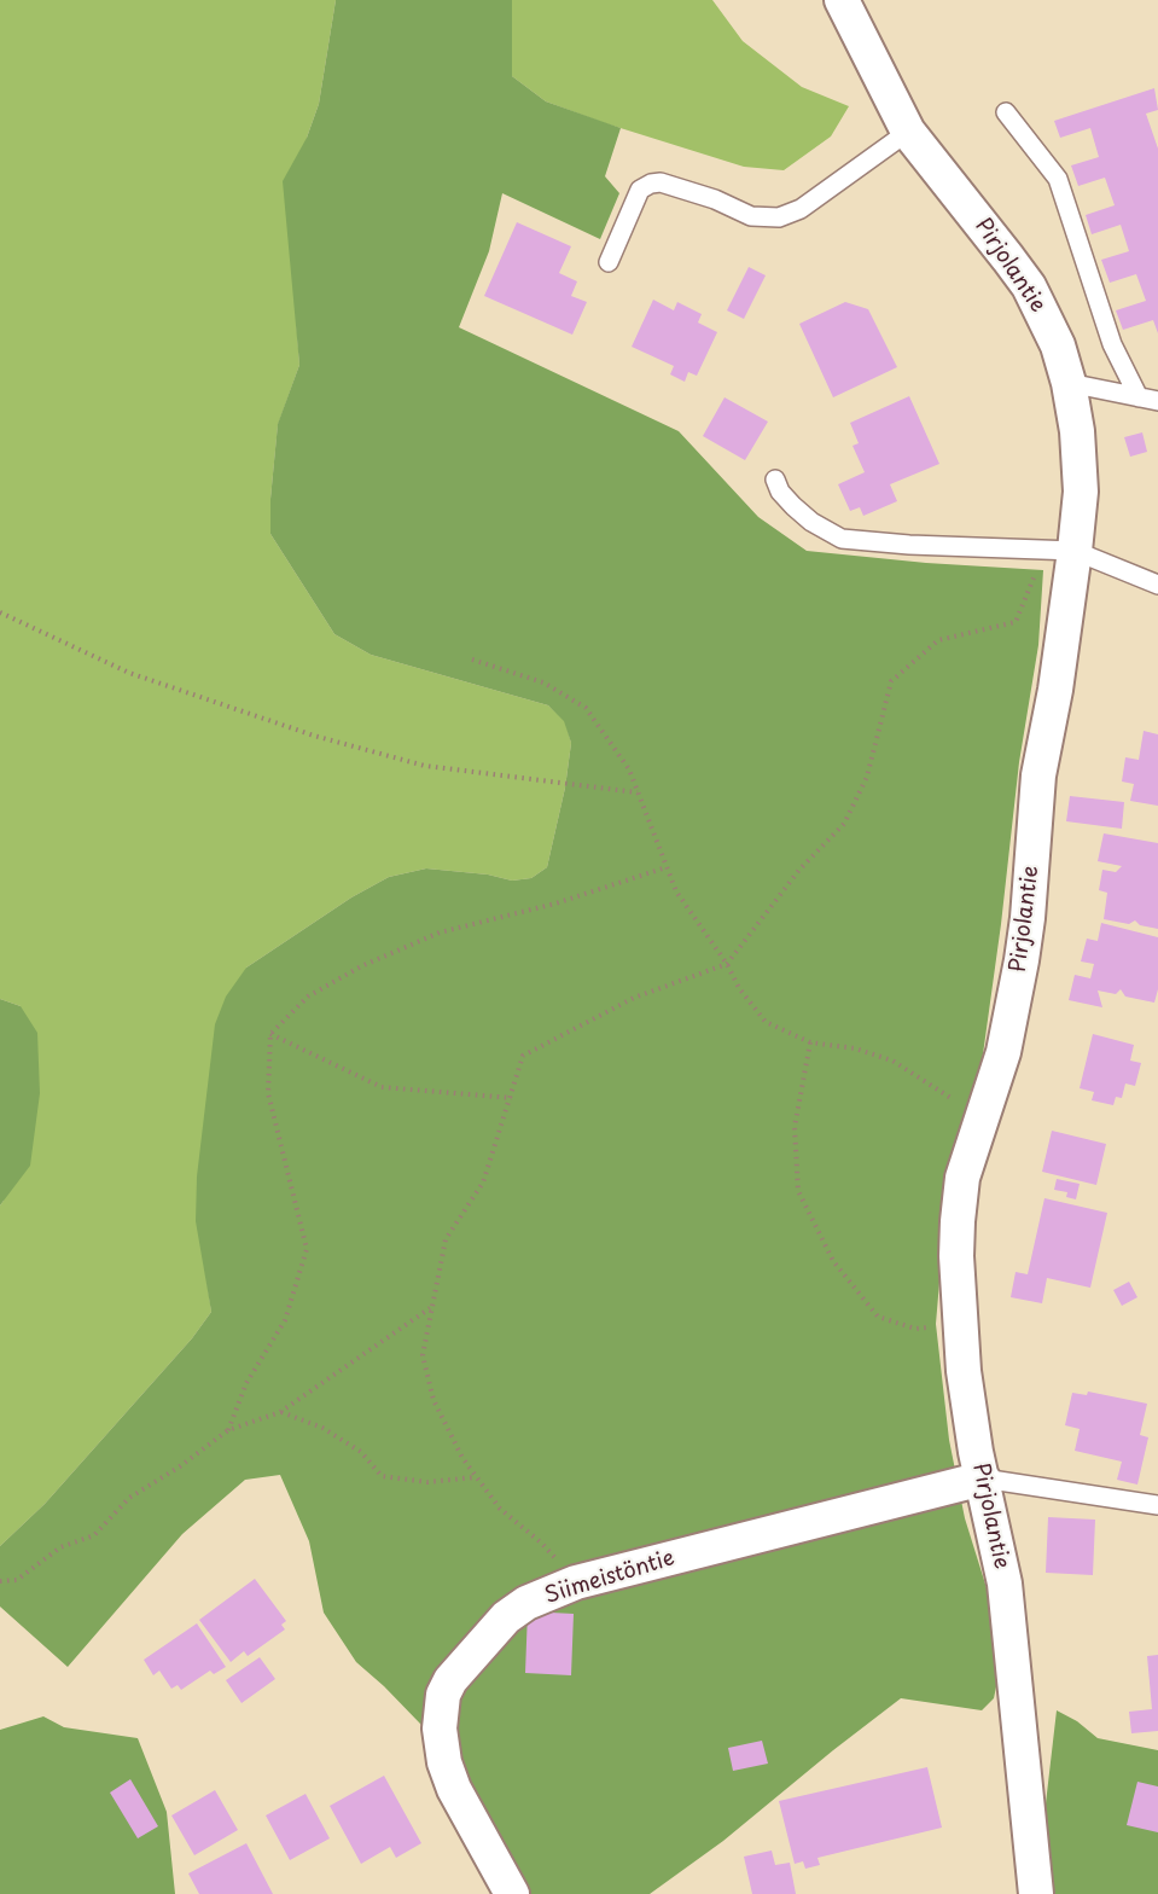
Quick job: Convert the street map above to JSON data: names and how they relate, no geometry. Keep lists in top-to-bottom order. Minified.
{"streets":{"street":["Pirjolantie","Siimeistöntie"]},"crossings":[["Pirjolantie","Siimeistöntie"]]}
